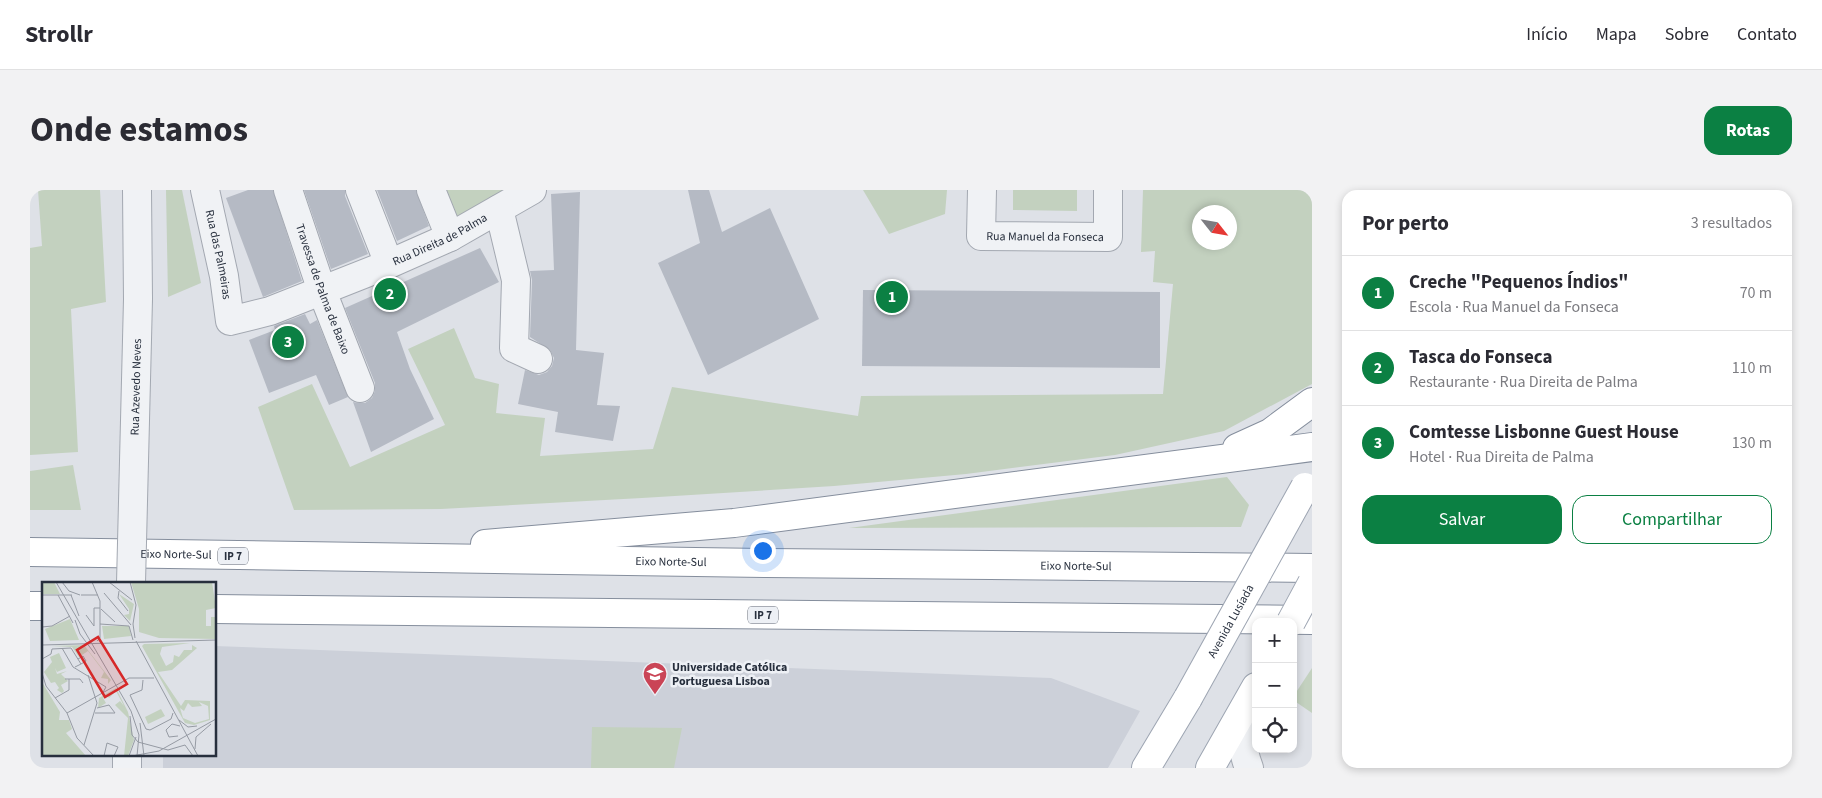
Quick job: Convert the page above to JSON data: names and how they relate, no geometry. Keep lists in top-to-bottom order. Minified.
{"streets":{"main road":["Eixo Norte-Sul","IP 7","Avenida Lusíada"],"street":["Rua Manuel da Fonseca","Rua Direita de Palma","Rua das Palmeiras","Travessa de Palma de Baixo","Rua Azevedo Neves"]},"crossings":[["Rua Direita de Palma","Rua das Palmeiras"],["Rua Direita de Palma","Travessa de Palma de Baixo"]],"places":{"school or university":["Universidade Católica Portuguesa Lisboa"]},"north":"bottom right","page":{"header":"Strollr","nav":["Início","Mapa","Sobre","Contato"],"title":"Onde estamos","buttons":["Rotas",["Salvar","Compartilhar"]],"heading":["Por perto","3 resultados"],"list":[{"mark":"1","name":"Creche \"Pequenos Índios\"","note":"Escola · Rua Manuel da Fonseca","value":"70 m"},{"mark":"2","name":"Tasca do Fonseca","note":"Restaurante · Rua Direita de Palma","value":"110 m"},{"mark":"3","name":"Comtesse Lisbonne Guest House","note":"Hotel · Rua Direita de Palma","value":"130 m"}],"pins":["2","1","3"],"map_buttons":["+","−"]}}
